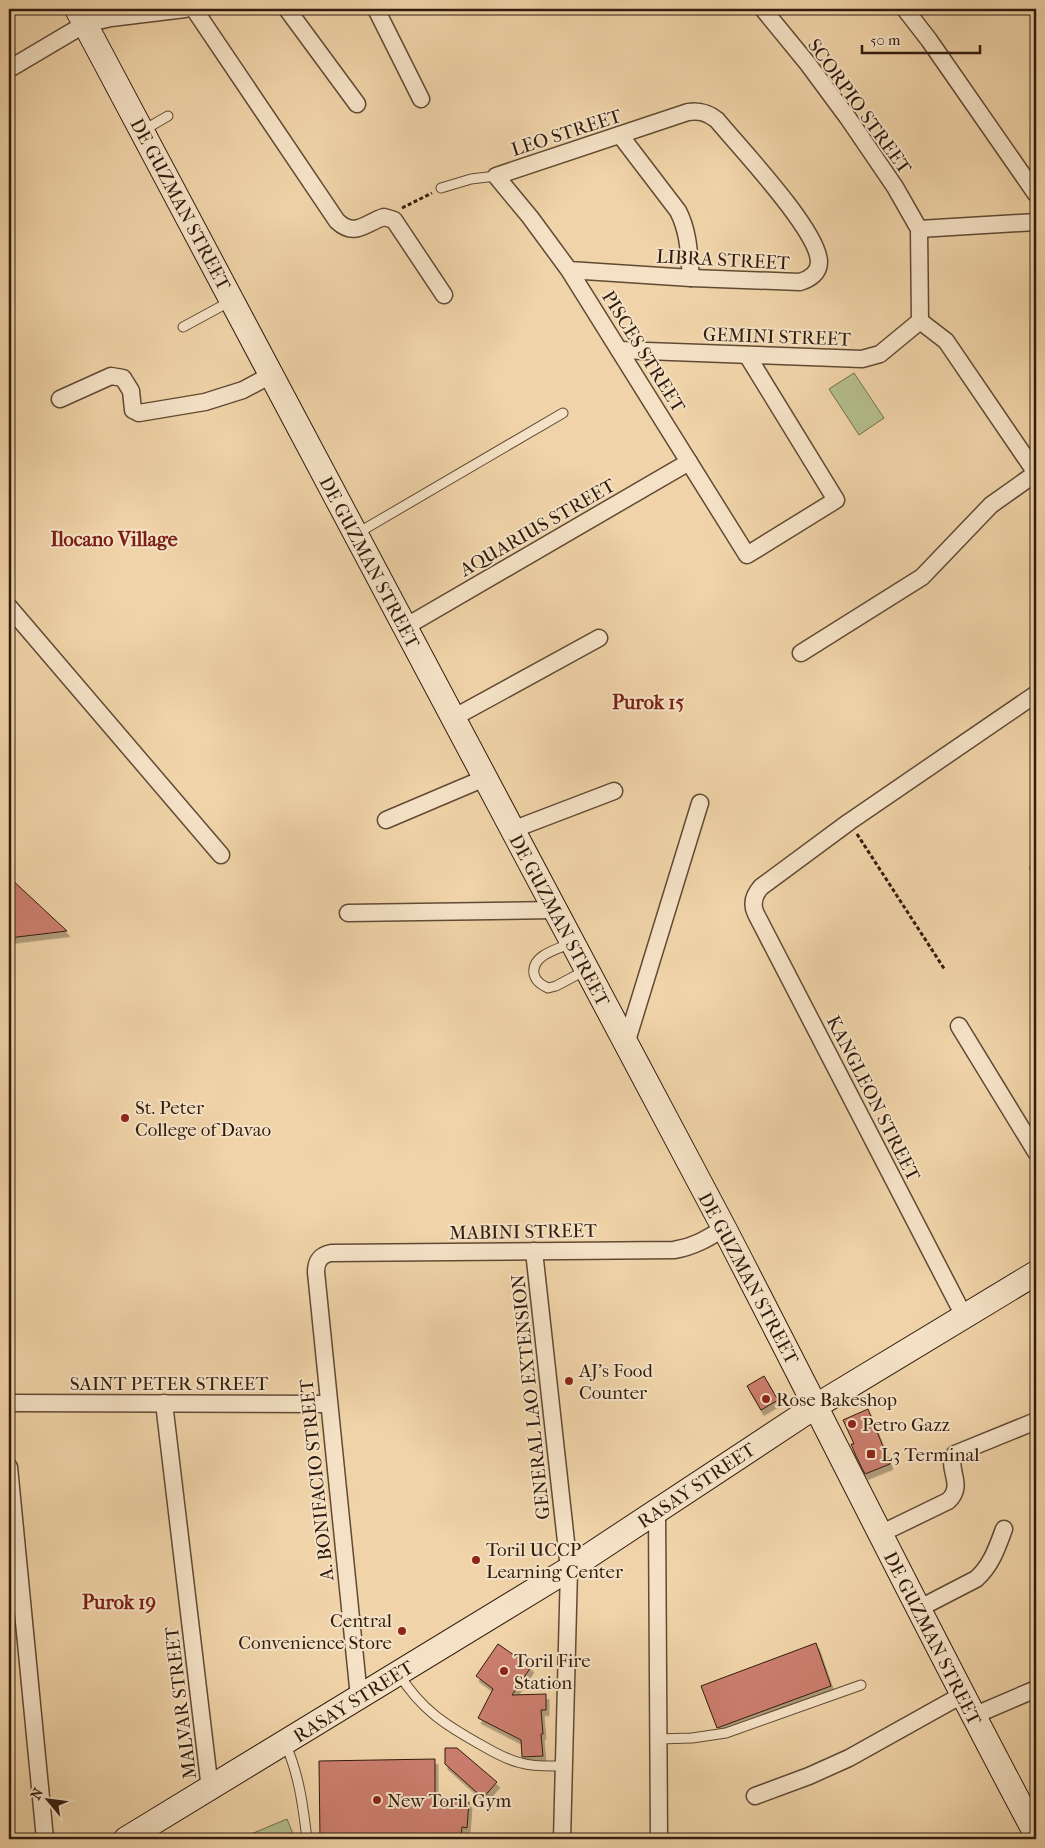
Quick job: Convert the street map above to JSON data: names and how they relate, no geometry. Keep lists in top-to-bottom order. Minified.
{"streets":{"street":["SCORPIO STREET","LEO STREET","DE GUZMAN STREET","LIBRA STREET","GEMINI STREET","PISCES STREET","AQUARIUS STREET","KANGLEON STREET","MABINI STREET","SAINT PETER STREET","GENERAL LAO EXTENSION","A. BONIFACIO STREET","RASAY STREET","MALVAR STREET"]},"crossings":[["LEO STREET","LIBRA STREET"],["LEO STREET","PISCES STREET"],["DE GUZMAN STREET","AQUARIUS STREET"],["DE GUZMAN STREET","MABINI STREET"],["DE GUZMAN STREET","RASAY STREET"],["LIBRA STREET","PISCES STREET"],["GEMINI STREET","PISCES STREET"],["PISCES STREET","AQUARIUS STREET"],["KANGLEON STREET","RASAY STREET"],["MABINI STREET","GENERAL LAO EXTENSION"],["MABINI STREET","A. BONIFACIO STREET"],["SAINT PETER STREET","A. BONIFACIO STREET"],["SAINT PETER STREET","MALVAR STREET"],["GENERAL LAO EXTENSION","RASAY STREET"],["A. BONIFACIO STREET","RASAY STREET"],["RASAY STREET","MALVAR STREET"]],"districts":["Ilocano Village","Purok 15","Purok 19"],"places":{"other":["St. Peter College of Davao","AJ's Food Counter","Rose Bakeshop","Petro Gazz","Toril UCCP Learning Center","Central Convenience Store","Toril Fire Station","New Toril Gym"],"transit":["L3 Terminal"]},"scale_bar":"50 m","north":"top left"}
